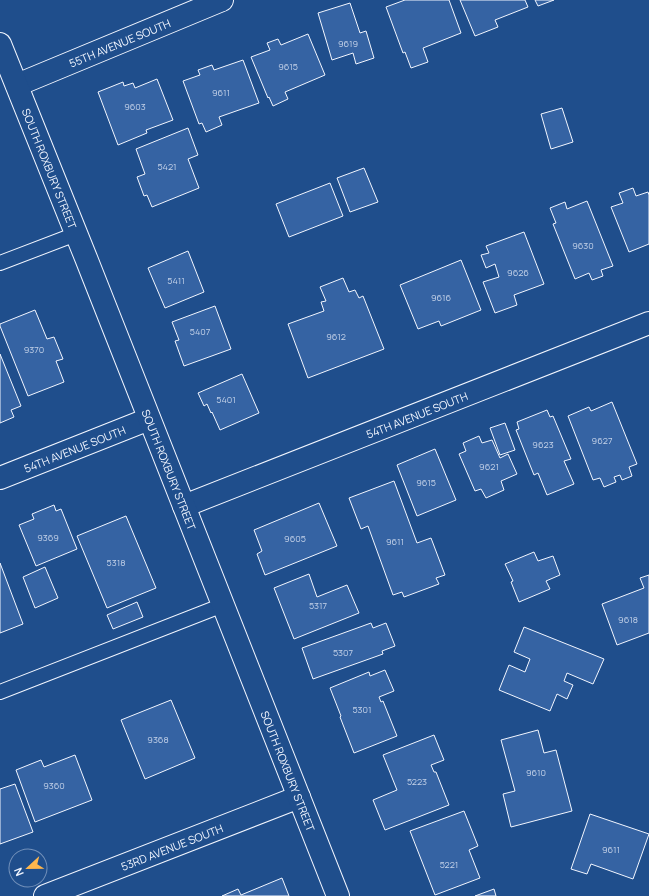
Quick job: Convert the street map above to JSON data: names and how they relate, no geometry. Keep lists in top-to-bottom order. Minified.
{"streets":{"street":["55TH AVENUE SOUTH","SOUTH ROXBURY STREET","54TH AVENUE SOUTH","53RD AVENUE SOUTH"]},"crossings":[["55TH AVENUE SOUTH","SOUTH ROXBURY STREET"],["SOUTH ROXBURY STREET","54TH AVENUE SOUTH"],["SOUTH ROXBURY STREET","53RD AVENUE SOUTH"]],"house_numbers":["9619","9615","9611","9603","5421","9630","9626","5411","9616","5407","9612","9370","5401","9627","9623","9621","9615","9369","9605","9611","5318","5317","9618","5307","5301","9368","9610","5223","9360","9611","5221"],"north":"left"}
